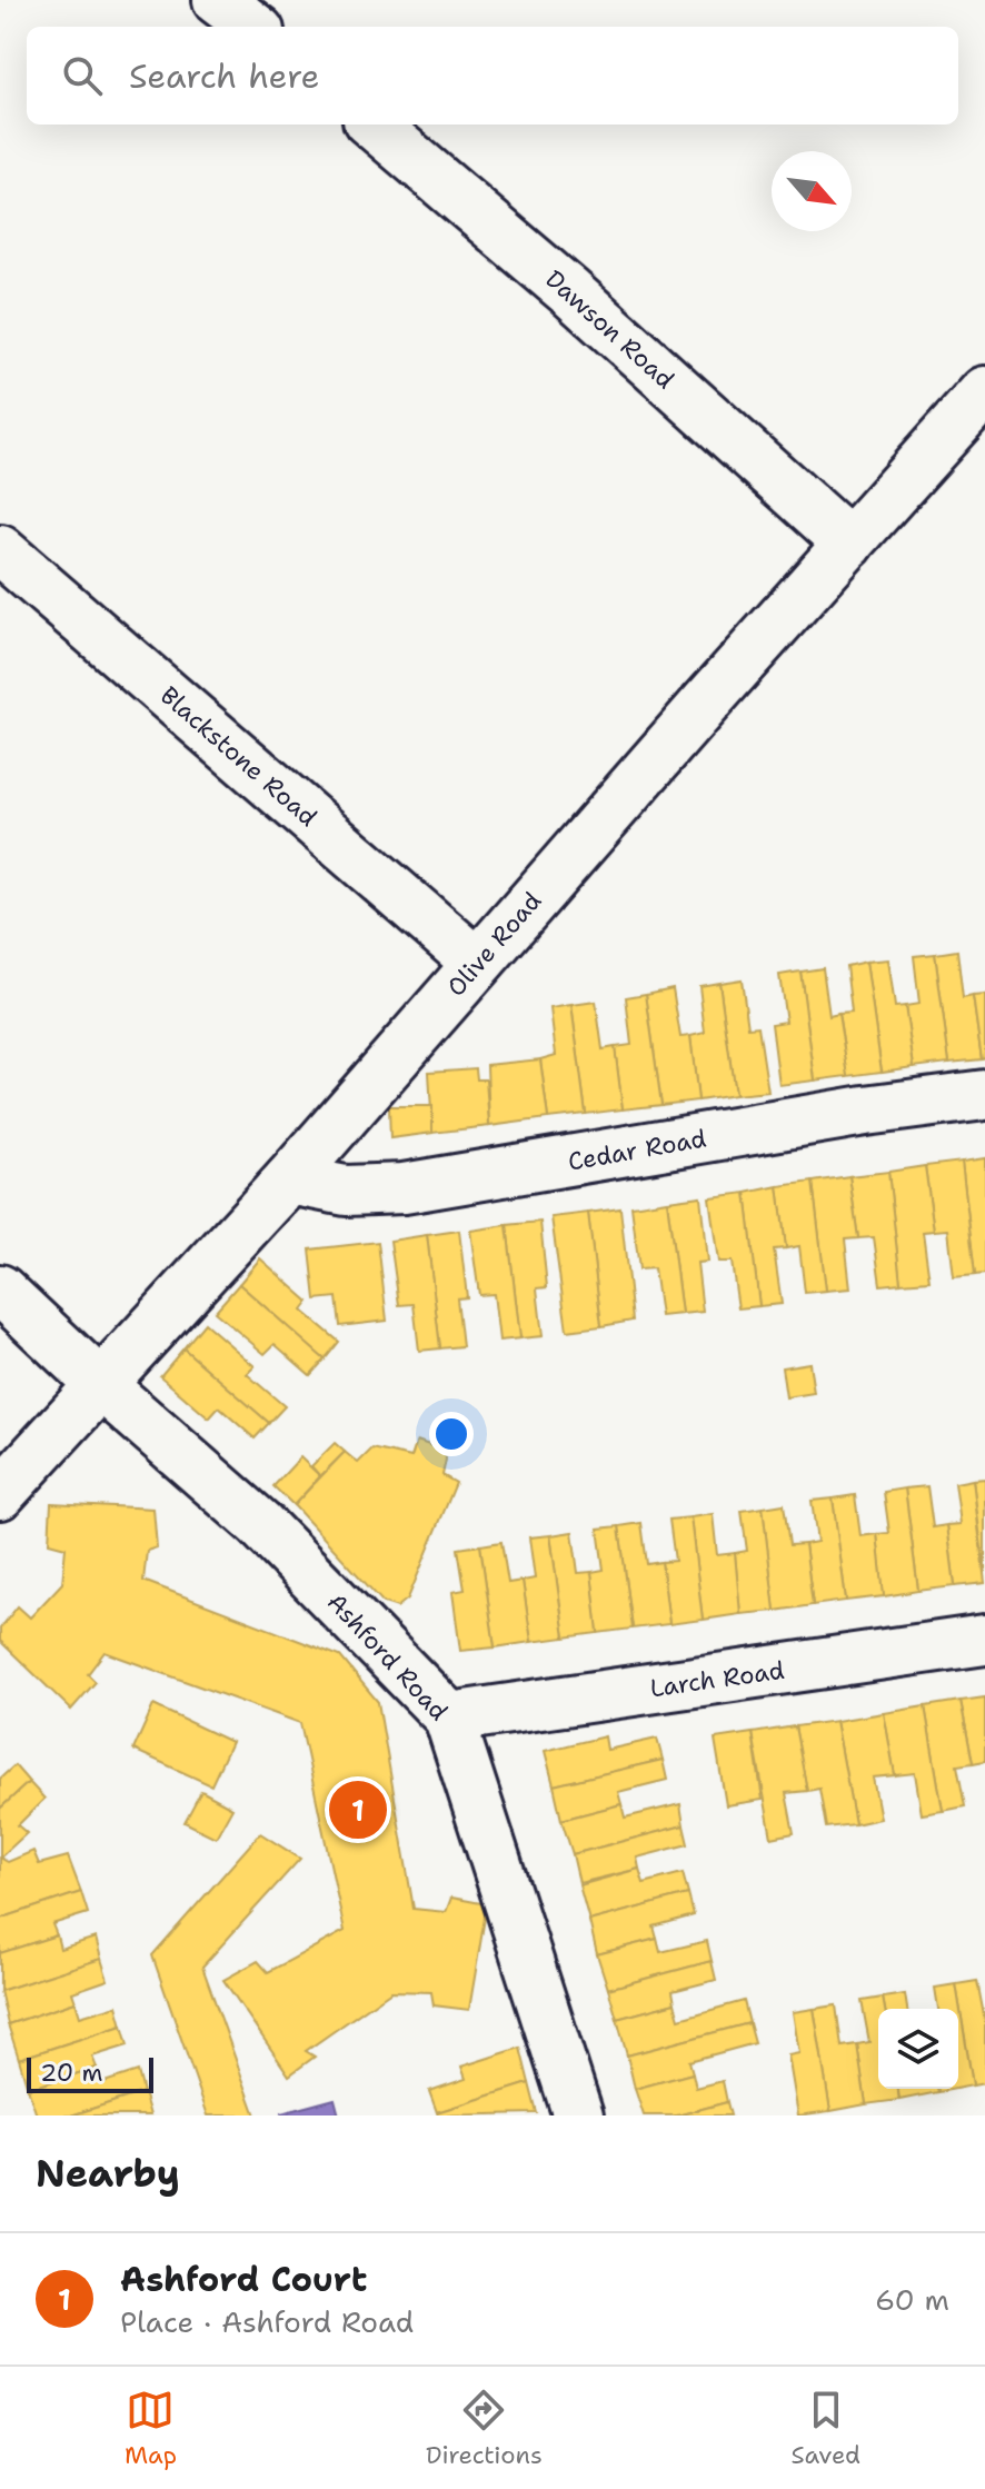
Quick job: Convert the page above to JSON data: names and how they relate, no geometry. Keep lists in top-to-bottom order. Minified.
{"streets":{"street":["Dawson Road","Blackstone Road","Olive Road","Cedar Road","Ashford Road","Larch Road"]},"crossings":[["Dawson Road","Olive Road"],["Blackstone Road","Olive Road"],["Olive Road","Cedar Road"],["Olive Road","Ashford Road"],["Ashford Road","Larch Road"]],"scale_bar":"20 m","north":"bottom right","page":{"search":"Search here","pins":"1","scale":"20 m","heading":"Nearby","list":[{"mark":"1","name":"Ashford Court","note":"Place · Ashford Road","value":"60 m"}],"nav":["Map","Directions","Saved"]}}
